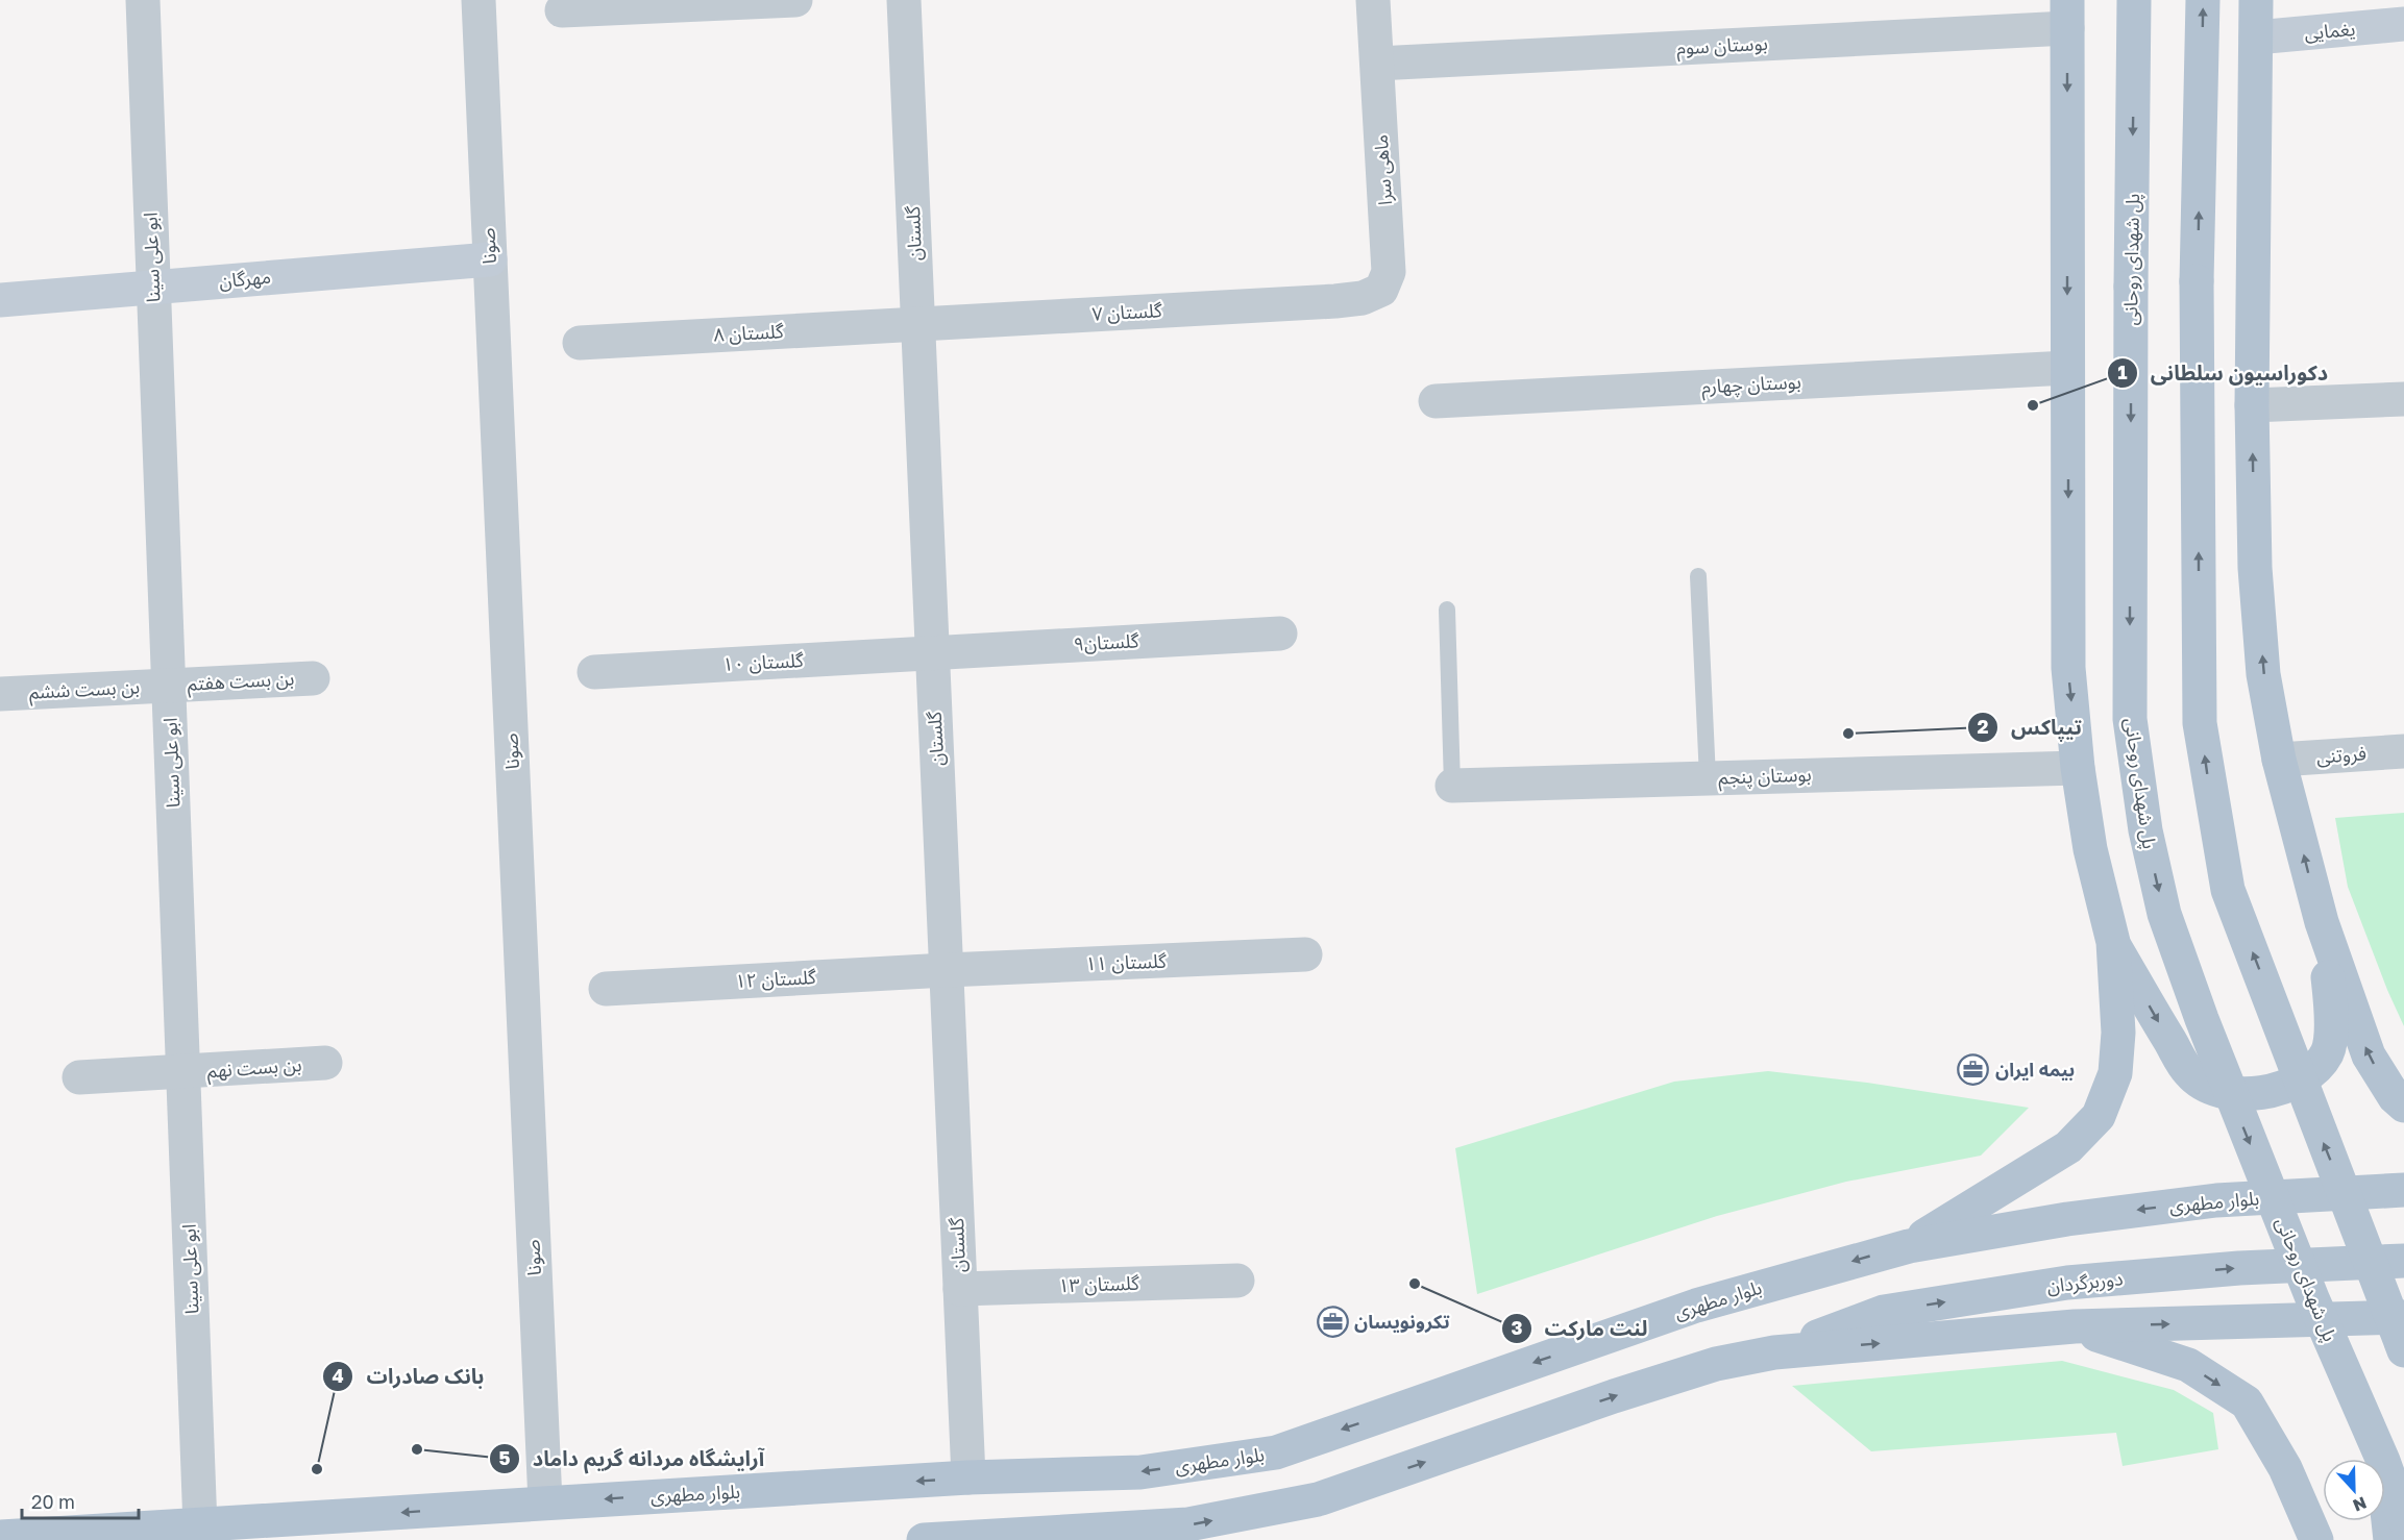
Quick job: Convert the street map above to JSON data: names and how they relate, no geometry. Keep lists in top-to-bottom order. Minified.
{"streets":{"main road":["پل شهدای روحانی","بلوار مطهری","دوربرگردان"],"street":["یغمایی","بوستان سوم","ماهی سرا","گلستان","صونا","ابو علی سینا","مهرگان","گلستان ۷","گلستان ۸","بوستان چهارم","گلستان۹","گلستان ۱۰","بن بست هفتم","بن بست ششم","فروتنی","بوستان پنجم","گلستان ۱۱","گلستان ۱۲","بن بست نهم","گلستان ۱۳"]},"crossings":[["بوستان سوم","ماهی سرا"],["ماهی سرا","گلستان ۷"],["گلستان","گلستان ۷"],["گلستان","گلستان ۸"],["گلستان","گلستان۹"],["گلستان","گلستان ۱۰"],["گلستان","گلستان ۱۱"],["گلستان","گلستان ۱۲"],["گلستان","بلوار مطهری"],["گلستان","گلستان ۱۳"],["صونا","مهرگان"],["صونا","بلوار مطهری"],["ابو علی سینا","مهرگان"],["ابو علی سینا","بن بست هفتم"],["ابو علی سینا","بن بست ششم"],["ابو علی سینا","بن بست نهم"],["ابو علی سینا","بلوار مطهری"],["گلستان ۷","گلستان ۸"],["گلستان۹","گلستان ۱۰"],["بن بست هفتم","بن بست ششم"],["گلستان ۱۱","گلستان ۱۲"]],"places":{"other":["دکوراسیون سلطانی","تیپاکس","لنت مارکت","آرایشگاه مردانه گریم داماد","بانک صادرات"],"office":["بیمه ایران","تکرونویسان"]},"scale_bar":"20 m","north":"bottom"}
